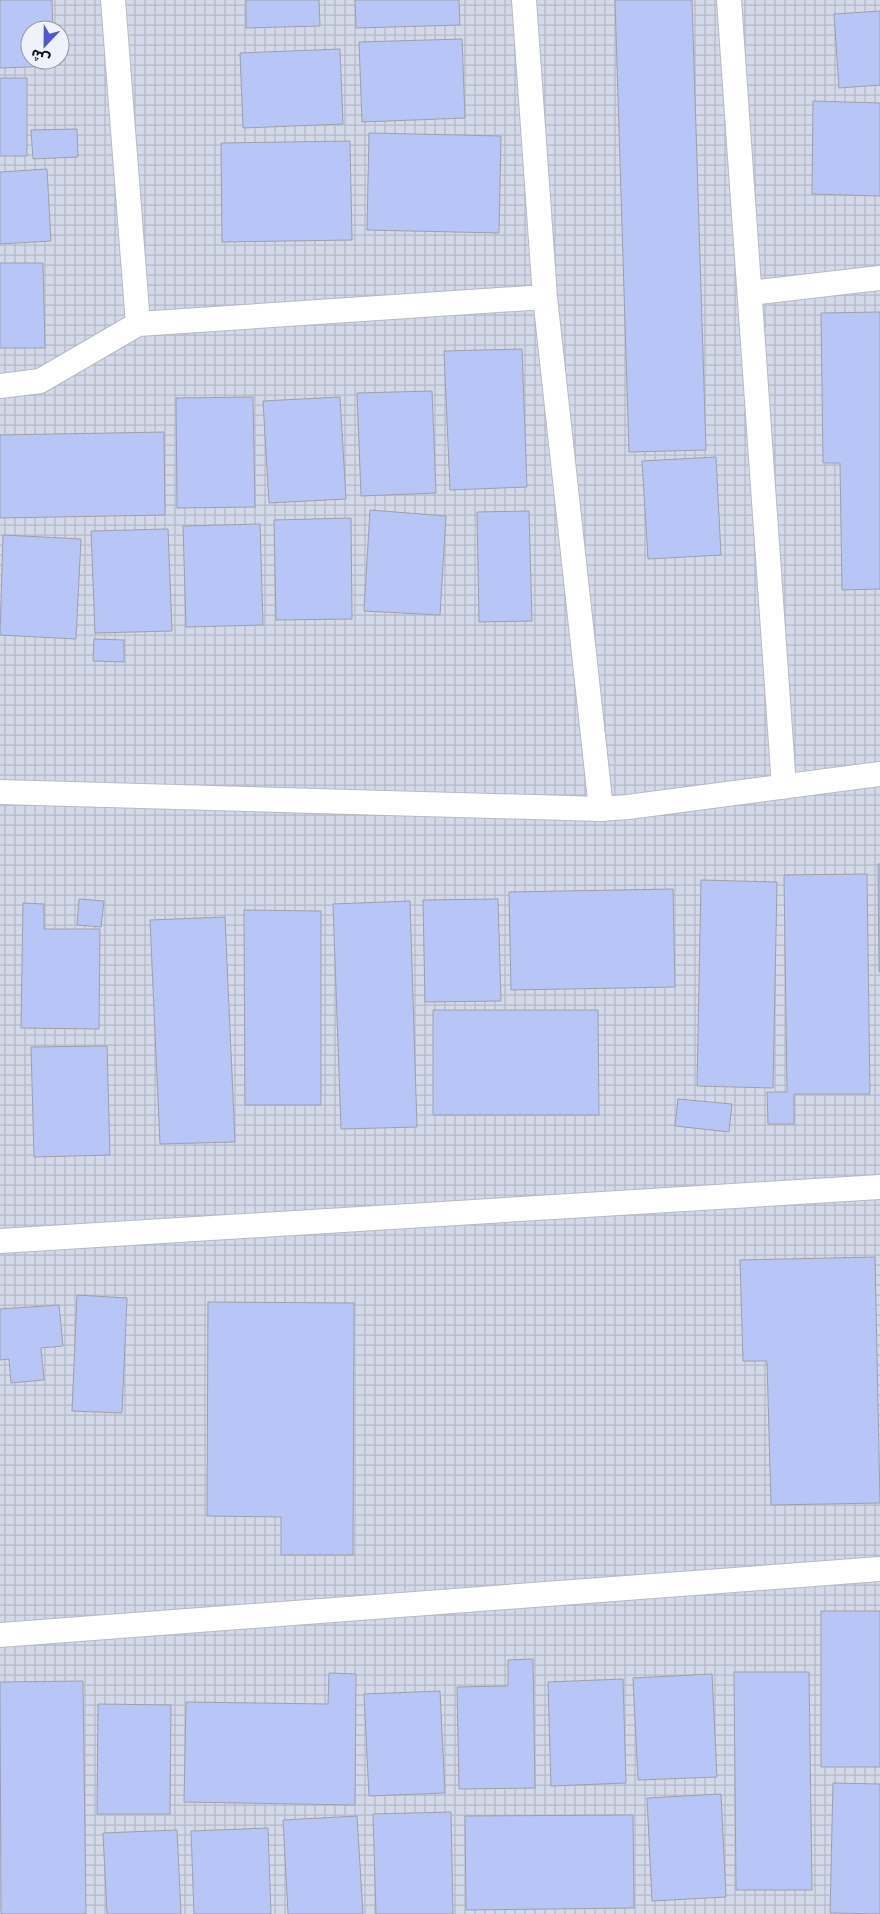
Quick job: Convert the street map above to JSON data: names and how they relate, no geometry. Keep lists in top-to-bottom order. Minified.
{"north":"bottom"}
